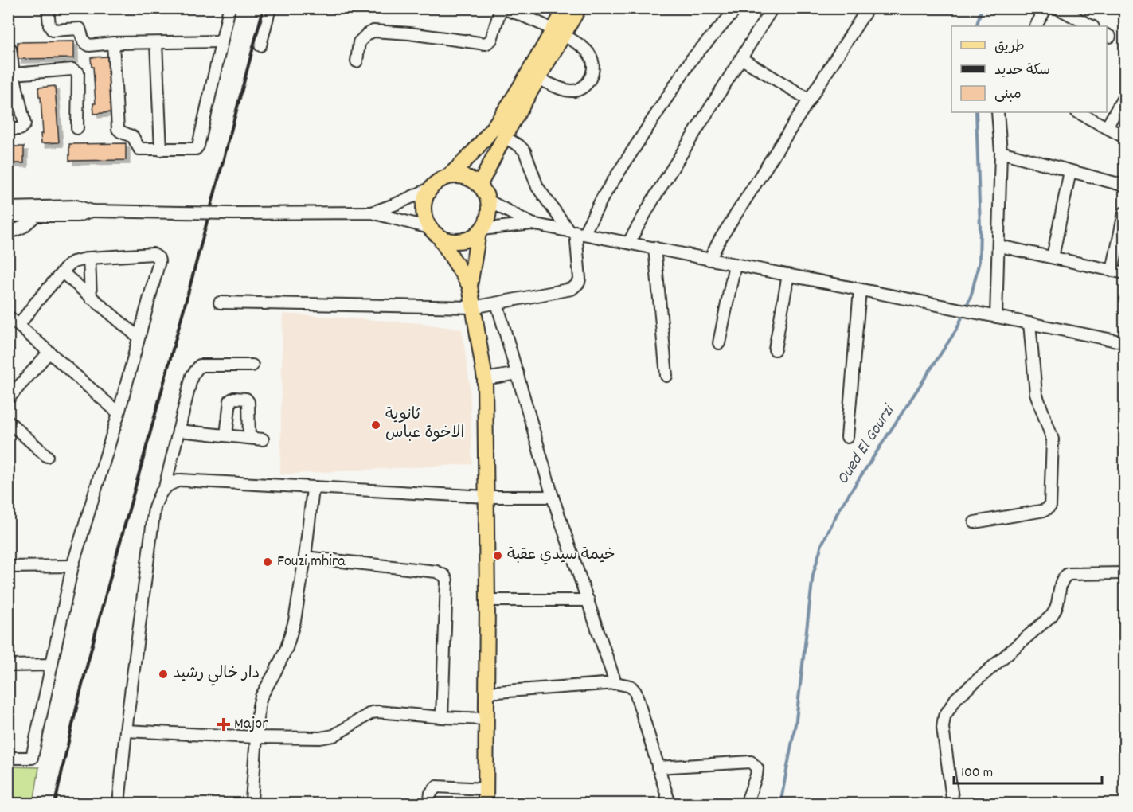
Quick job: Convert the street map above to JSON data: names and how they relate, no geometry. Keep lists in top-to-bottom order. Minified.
{"water":["Oued El Gourzi"],"places":{"other":["ثانوية الاخوة عباس","خيمة سيدي عقبة","Fouzi mhira","دار خالي رشيد"],"health":["Major"]},"legend":["طريق","سكة حديد","مبنى"],"scale_bar":"100 m"}
